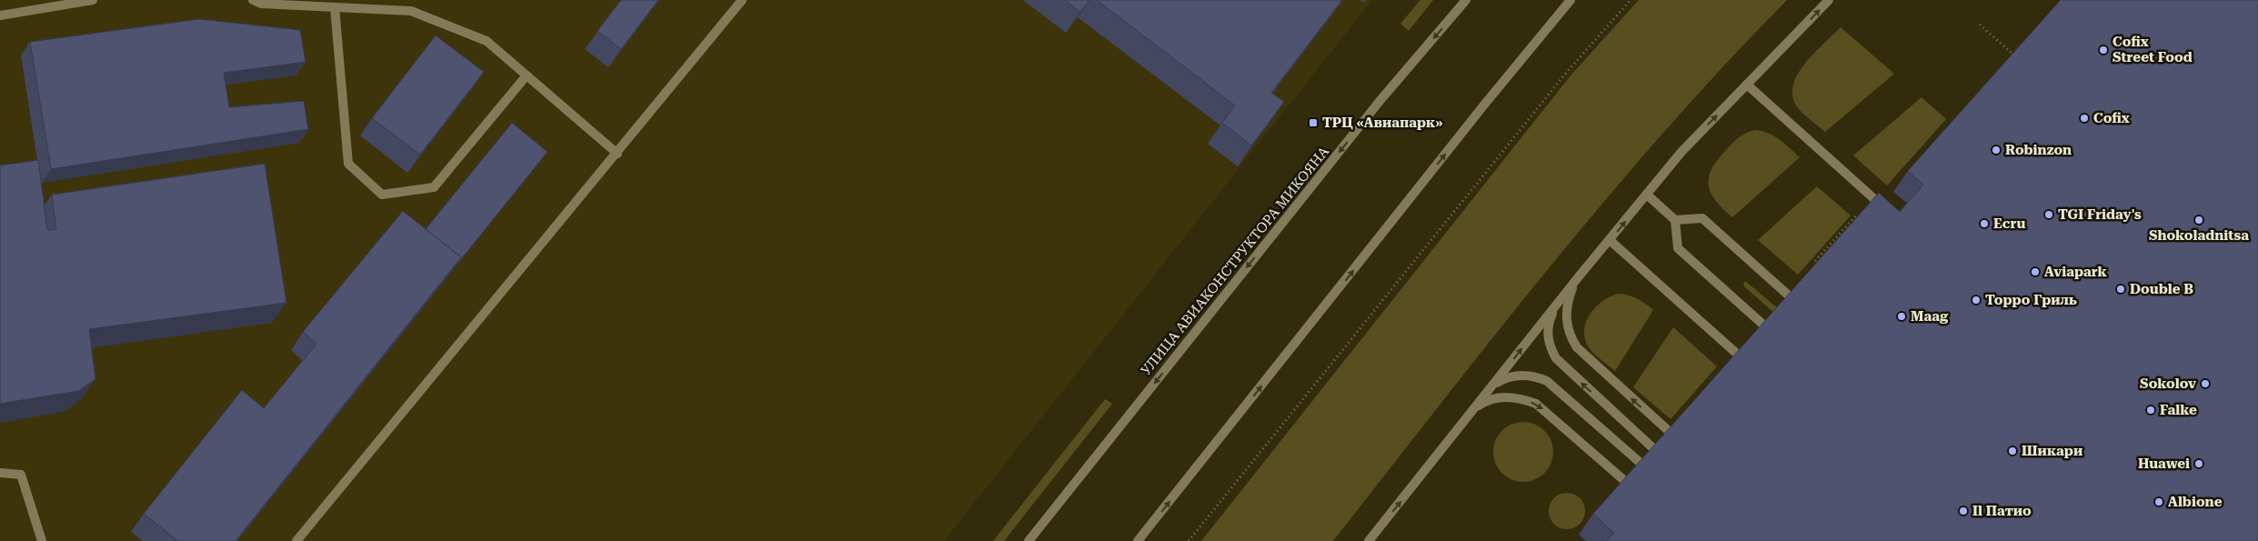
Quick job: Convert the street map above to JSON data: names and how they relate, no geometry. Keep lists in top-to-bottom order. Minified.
{"streets":{"street":["УЛИЦА АВИАКОНСТРУКТОРА МИКОЯНА"]},"one_way":["УЛИЦА АВИАКОНСТРУКТОРА МИКОЯНА"],"places":{"other":["Cofix Street Food","Cofix","Robinzon","TGI Friday's","Shokoladnitsa","Ecru","Aviapark","Double B","Торро Гриль","Maag","Sokolov","Falke","Шикари","Huawei","Albione","Il Патио"],"transit":["ТРЦ «Авиапарк»"]}}
